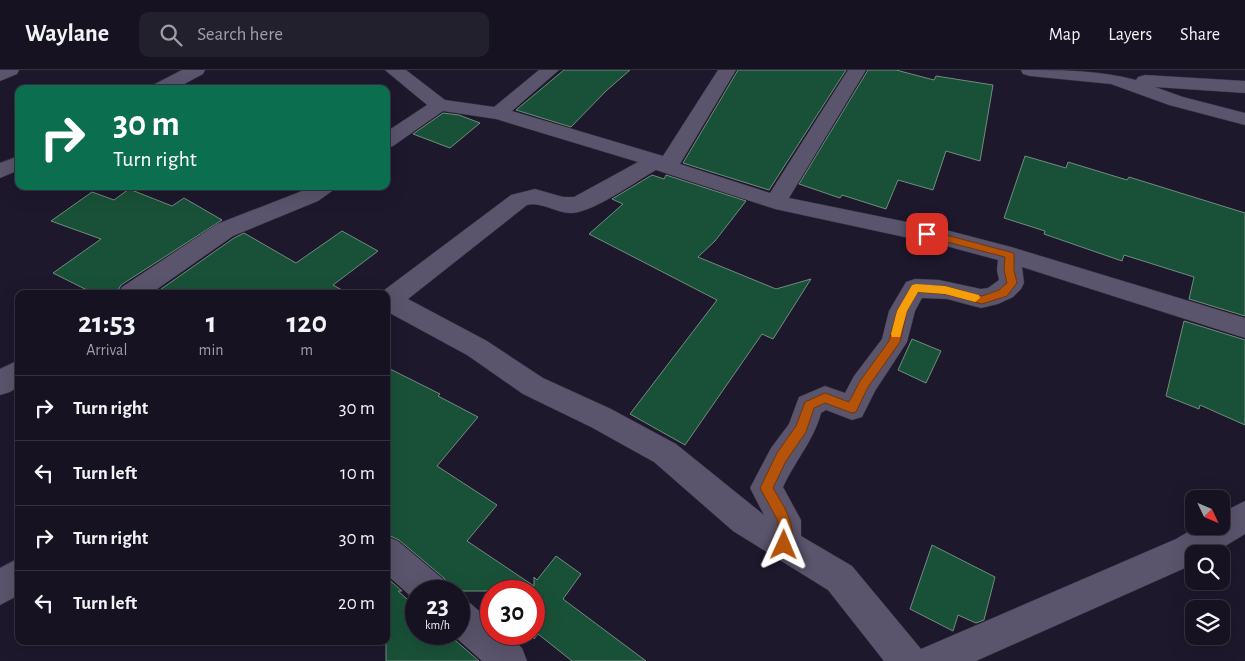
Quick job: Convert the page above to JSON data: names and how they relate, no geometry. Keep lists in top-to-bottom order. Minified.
{"north":"bottom right","page":{"header":"Waylane","search":"Search here","nav":["Map","Layers","Share"],"turn":["30 m","Turn right"],"eta":["21:53","Arrival","1","min","120","m"],"list":[{"name":"Turn right","value":"30 m"},{"name":"Turn left","value":"10 m"},{"name":"Turn right","value":"30 m"},{"name":"Turn left","value":"20 m"}],"speed":"23 km/h","limit":"30"}}
